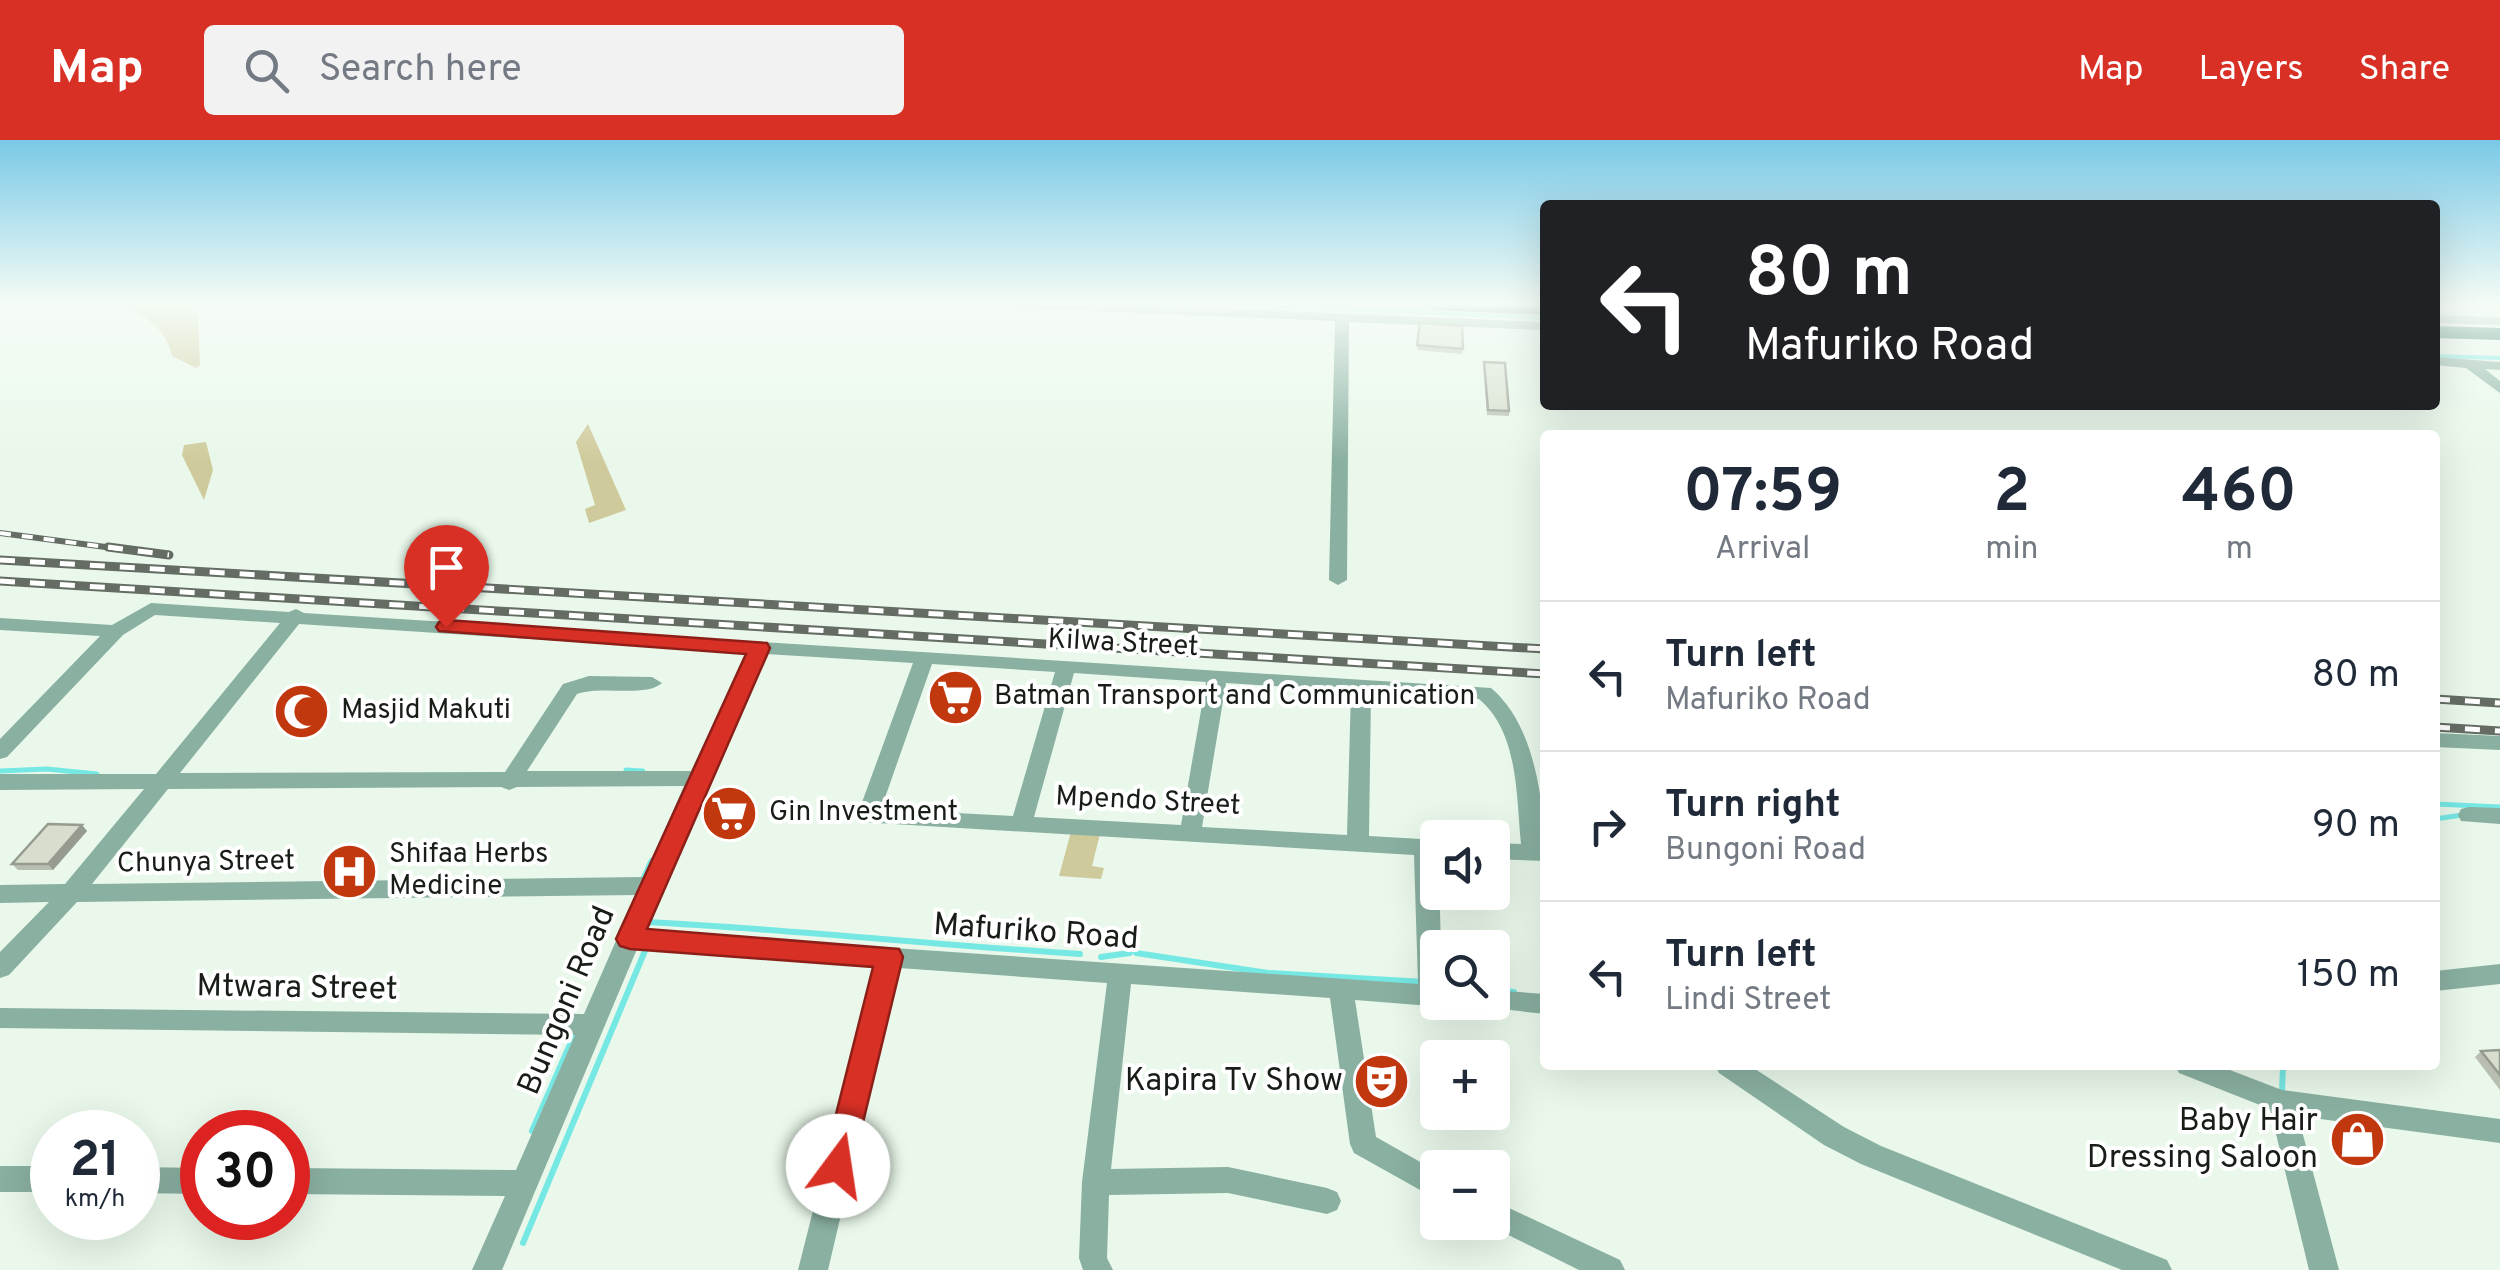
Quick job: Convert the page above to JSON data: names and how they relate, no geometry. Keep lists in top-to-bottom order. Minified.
{"streets":{"street":["Kilwa Street","Mpendo Street","Chunya Street","Mafuriko Road","Mtwara Street","Bungoni Road"]},"crossings":[["Kilwa Street","Mpendo Street"],["Kilwa Street","Bungoni Road"],["Chunya Street","Bungoni Road"],["Mafuriko Road","Bungoni Road"],["Mtwara Street","Bungoni Road"]],"places":{"supermarket":["Batman Transport and Communication","Gin Investment"],"mosque":["Masjid Makuti"],"hospital":["Shifaa Herbs Medicine"],"theatre":["Kapira Tv Show"],"shop":["Baby Hair Dressing Saloon"]},"page":{"header":"Map","search":"Search here","nav":["Map","Layers","Share"],"turn":["80 m","Mafuriko Road"],"eta":["07:59","Arrival","2","min","460","m"],"list":[{"name":"Turn left","note":"Mafuriko Road","value":"80 m"},{"name":"Turn right","note":"Bungoni Road","value":"90 m"},{"name":"Turn left","note":"Lindi Street","value":"150 m"}],"map_buttons":["+","−"],"speed":"21 km/h","limit":"30"}}
